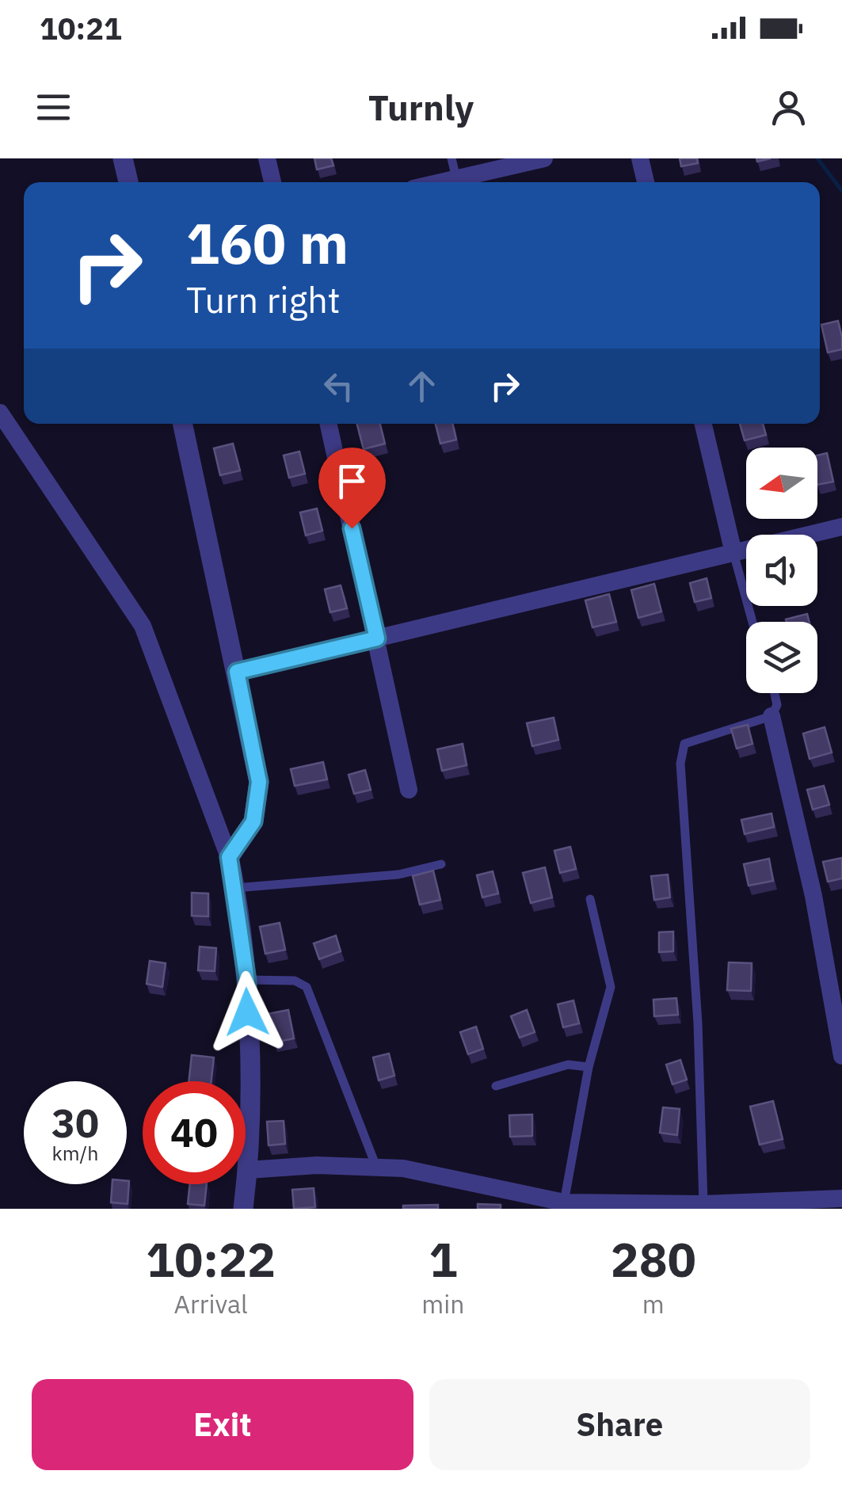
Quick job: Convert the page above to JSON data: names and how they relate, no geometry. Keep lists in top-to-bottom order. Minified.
{"north":"left","page":{"status":"10:21","header":"Turnly","turn":["160 m","Turn right"],"speed":"30 km/h","limit":"40","eta":["10:22","Arrival","1","min","280","m"],"buttons":["Exit","Share"]}}
